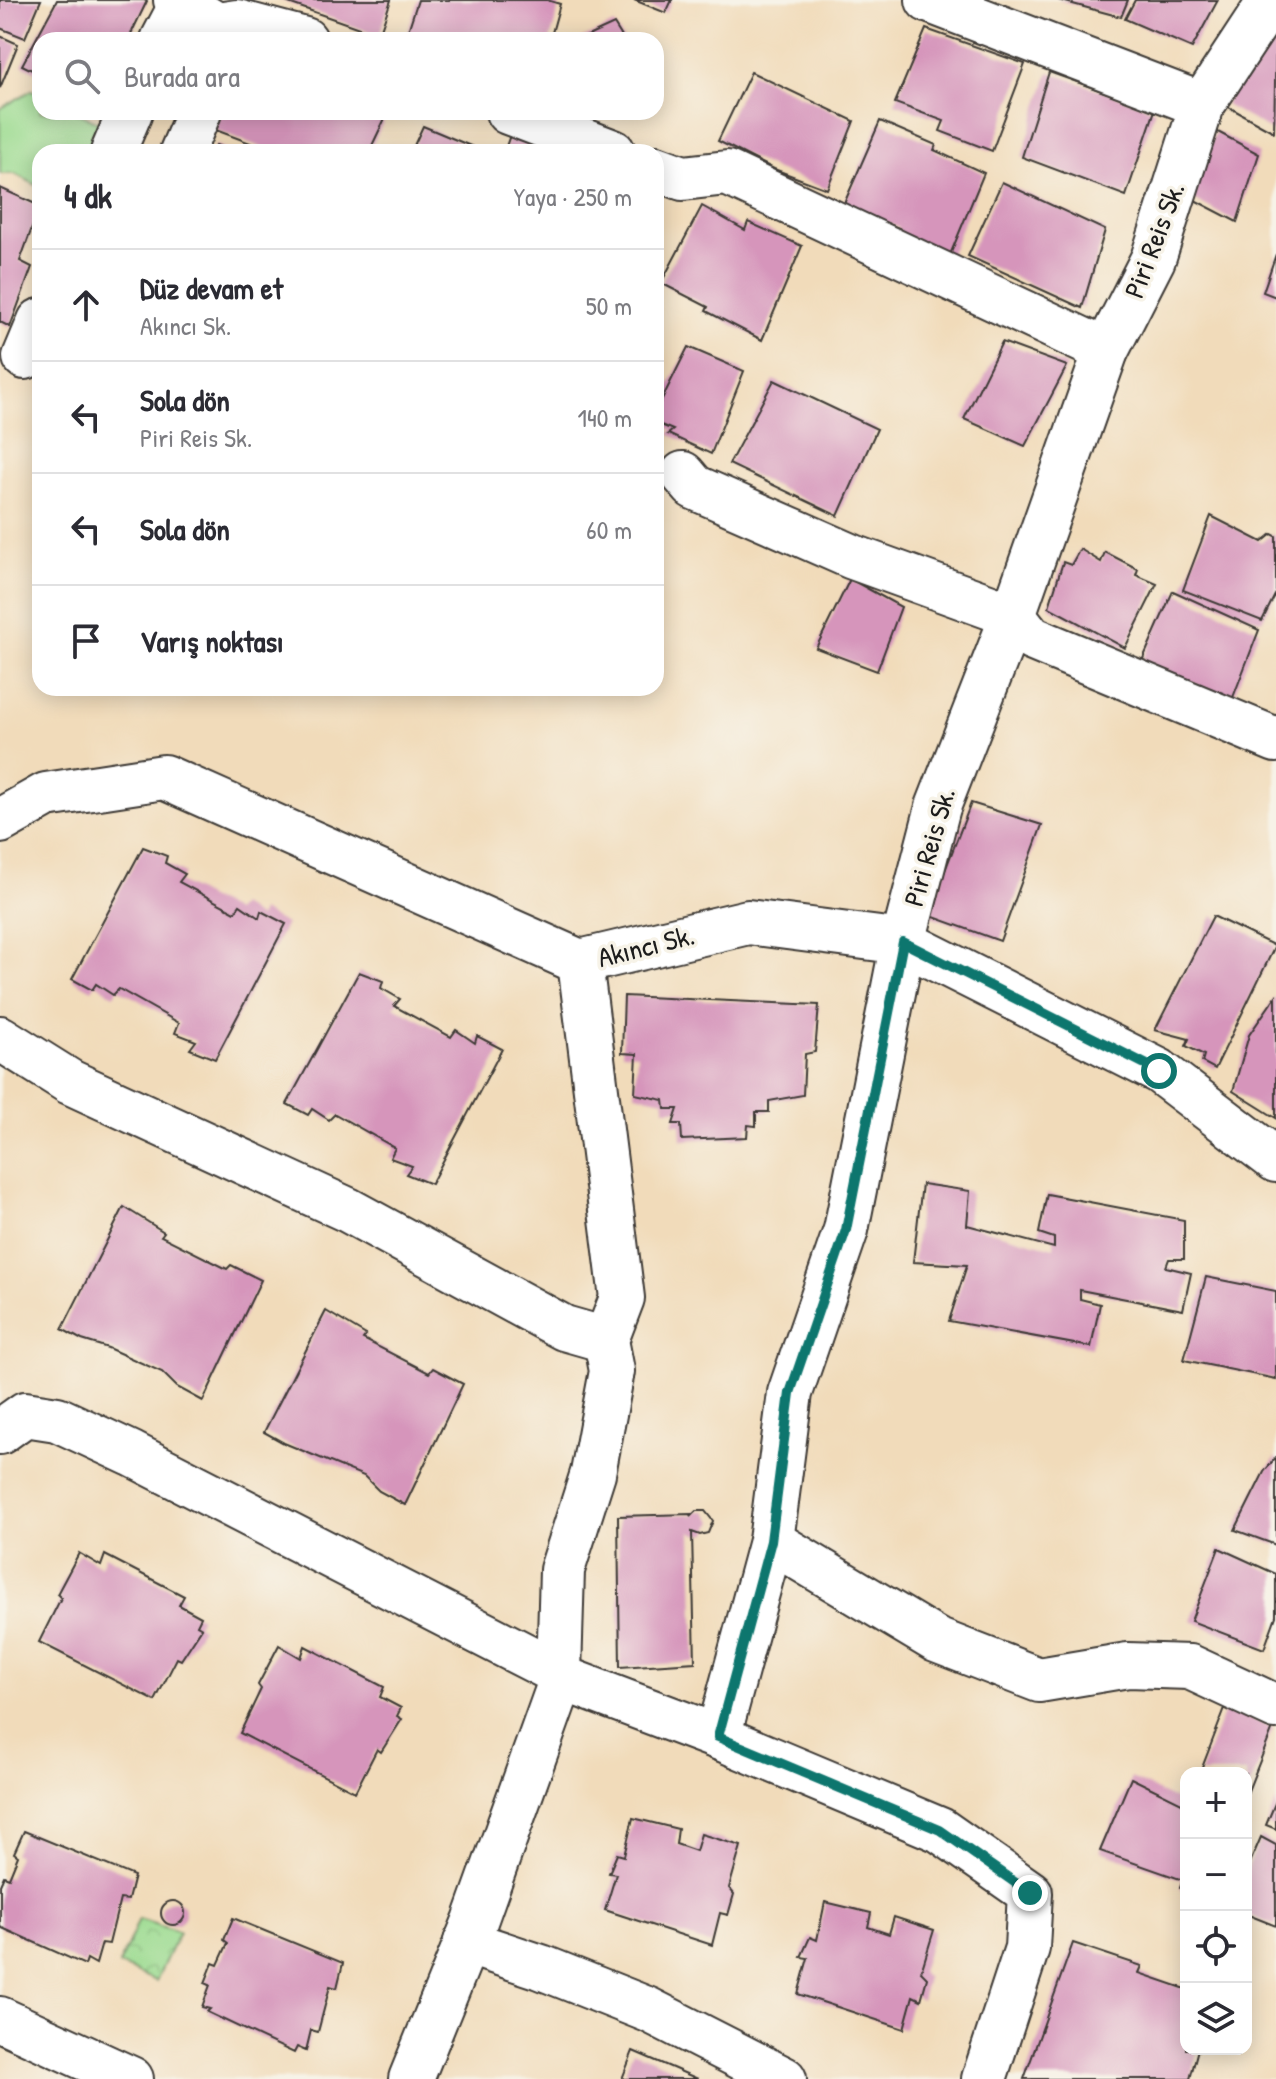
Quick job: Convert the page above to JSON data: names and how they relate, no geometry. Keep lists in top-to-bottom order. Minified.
{"streets":{"street":["Piri Reis Sk.","Akıncı Sk."]},"crossings":[["Piri Reis Sk.","Akıncı Sk."]],"page":{"search":"Burada ara","heading":["4 dk","Yaya · 250 m"],"list":[["Düz devam et","Akıncı Sk.","50 m"],["Sola dön","Piri Reis Sk.","140 m"],["Sola dön","60 m"],"Varış noktası"],"map_buttons":["+","−"]}}
